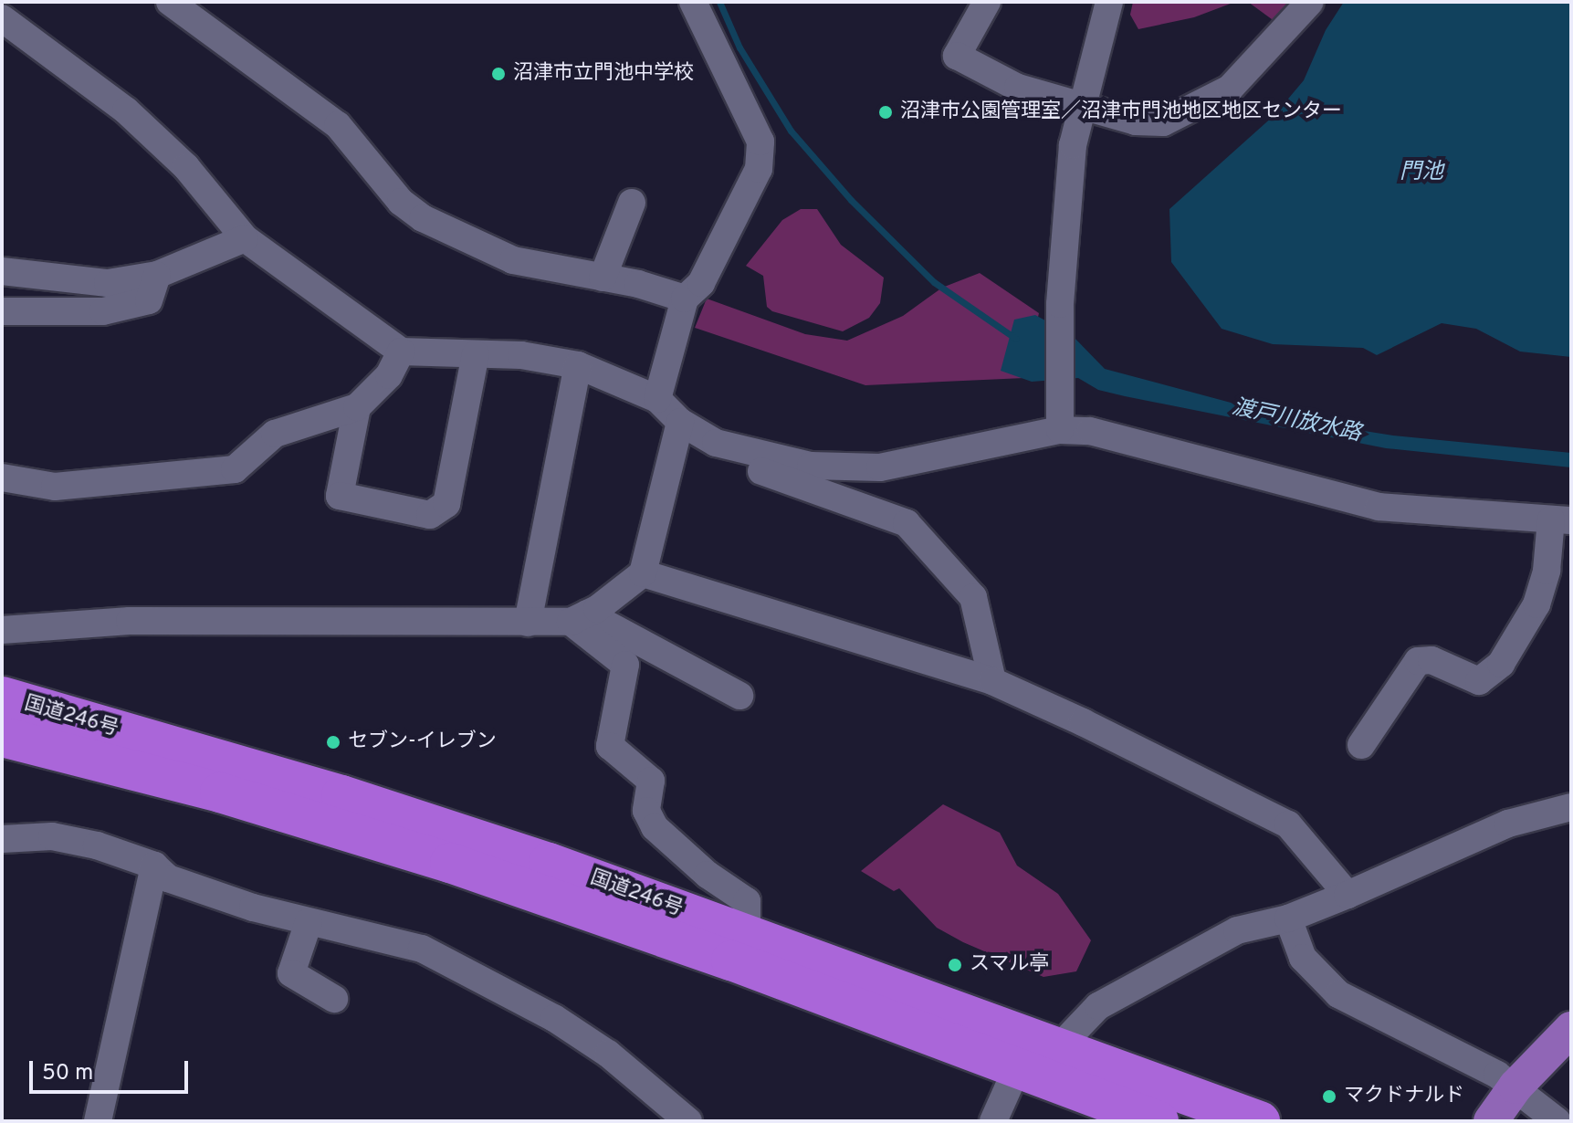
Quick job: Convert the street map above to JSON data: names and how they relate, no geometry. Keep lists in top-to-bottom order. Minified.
{"streets":{"highway":["国道246号"]},"water":["門池","渡戸川放水路"],"places":["沼津市立門池中学校","沼津市公園管理室／沼津市門池地区地区センター","セブン-イレブン","スマル亭","マクドナルド"],"scale_bar":"50 m"}
